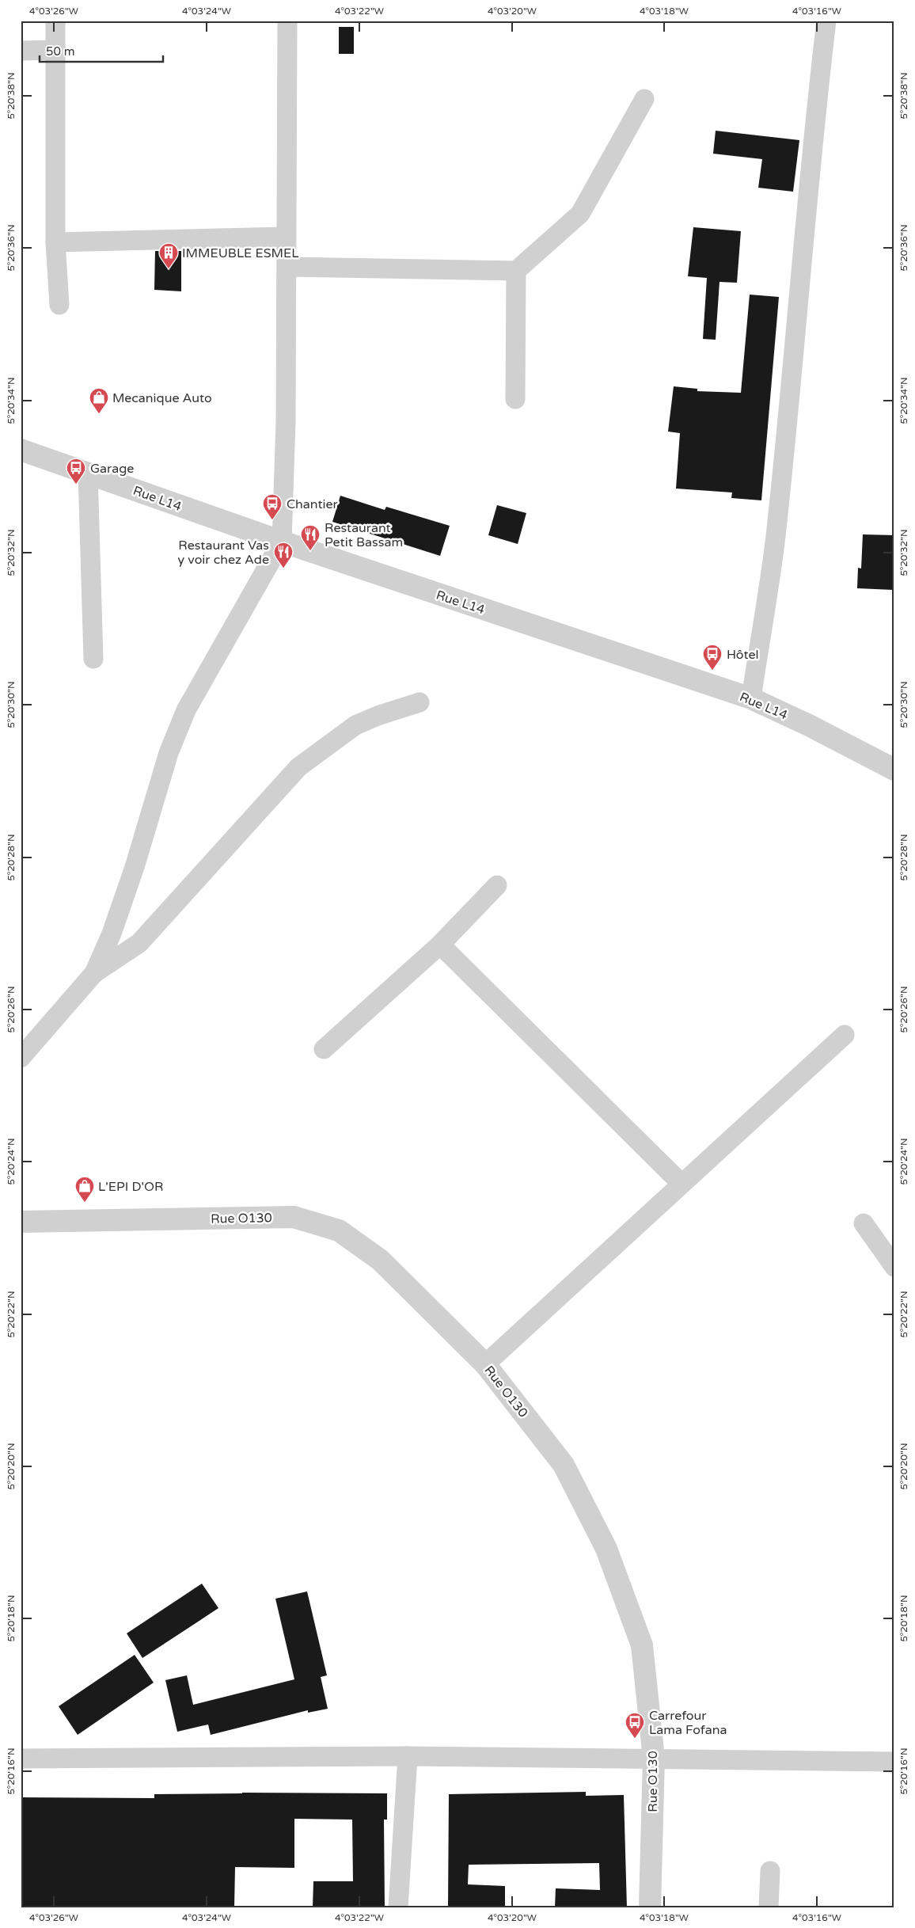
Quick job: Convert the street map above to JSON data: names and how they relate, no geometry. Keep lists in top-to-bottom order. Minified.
{"streets":{"street":["Rue L14","Rue O130"]},"places":{"building":["IMMEUBLE ESMEL"],"shop":["Mecanique Auto","L'EPI D'OR"],"bus stop":["Garage","Chantier","Hôtel","Carrefour Lama Fofana"],"restaurant":["Restaurant Petit Bassam","Restaurant Vas y voir chez Ade"]},"scale_bar":"50 m","coordinates":["4°03'26\"W","4°03'24\"W","4°03'22\"W","4°03'20\"W","4°03'18\"W","4°03'16\"W","5°20'38\"N","5°20'36\"N","5°20'34\"N","5°20'32\"N","5°20'30\"N","5°20'28\"N","5°20'26\"N","5°20'24\"N","5°20'22\"N","5°20'20\"N","5°20'18\"N","5°20'16\"N"]}
